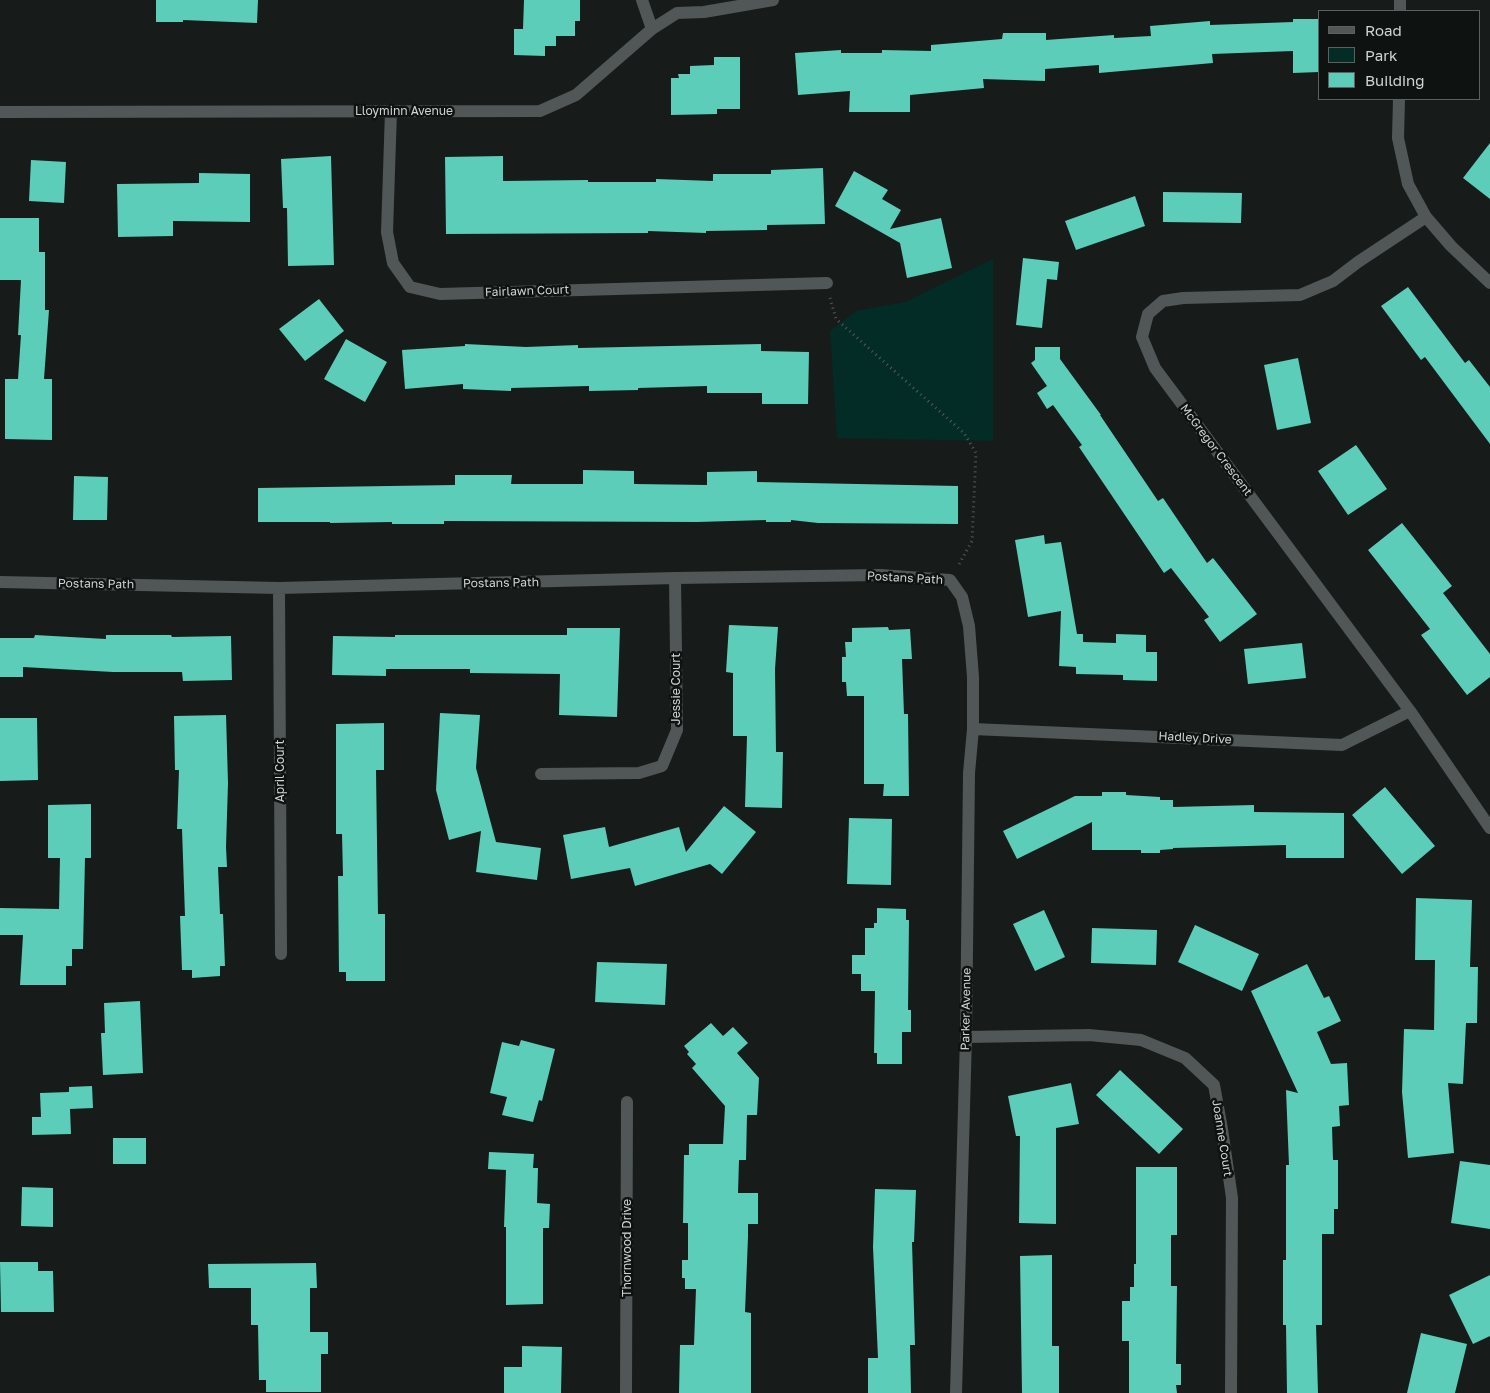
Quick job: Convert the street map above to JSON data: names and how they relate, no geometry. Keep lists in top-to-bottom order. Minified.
{"streets":{"street":["Lloyminn Avenue","Fairlawn Court","McGregor Crescent","Postans Path","Jessie Court","Hadley Drive","April Court","Parker Avenue","Joanne Court","Thornwood Drive"]},"crossings":[["Lloyminn Avenue","Fairlawn Court"],["McGregor Crescent","Hadley Drive"],["Postans Path","Jessie Court"],["Postans Path","April Court"],["Postans Path","Parker Avenue"],["Hadley Drive","Parker Avenue"],["Parker Avenue","Joanne Court"]],"legend":["Road","Park","Building"]}
